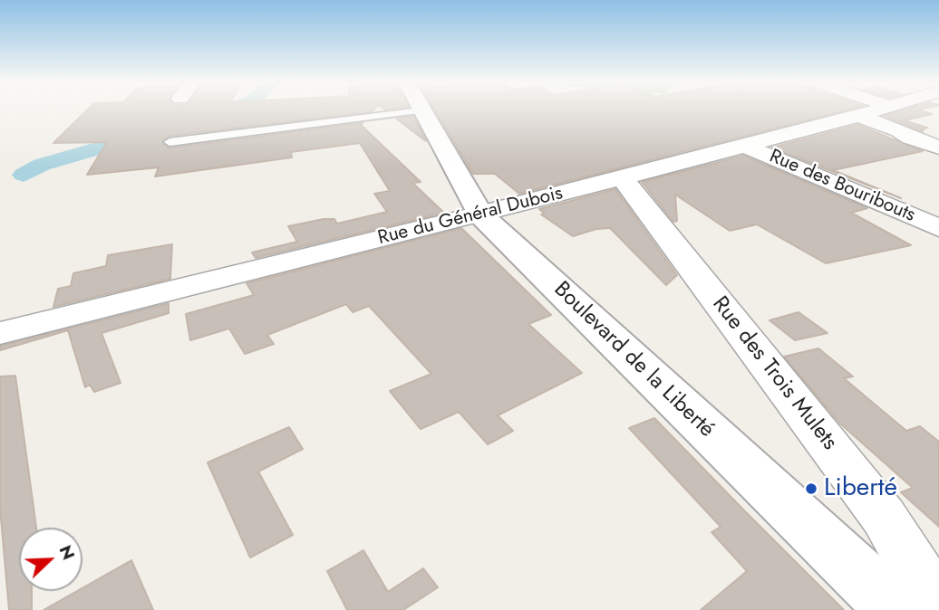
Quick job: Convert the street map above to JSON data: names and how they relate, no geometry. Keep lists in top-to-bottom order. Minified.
{"streets":{"street":["Rue des Bouribouts","Rue du Général Dubois","Boulevard de la Liberté","Rue des Trois Mulets"]},"crossings":[["Rue des Bouribouts","Rue du Général Dubois"],["Rue du Général Dubois","Boulevard de la Liberté"],["Rue du Général Dubois","Rue des Trois Mulets"]],"places":["Liberté"],"north":"top right"}
